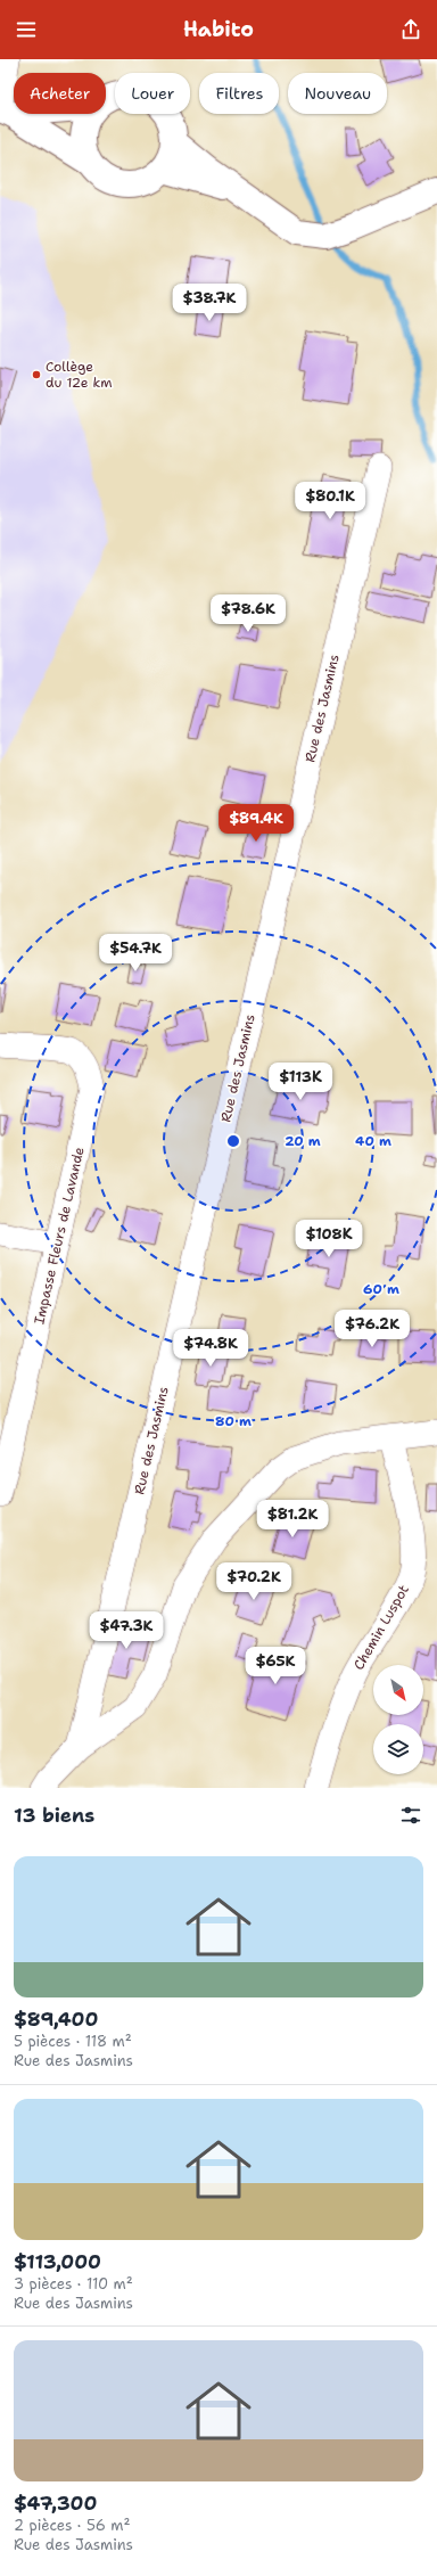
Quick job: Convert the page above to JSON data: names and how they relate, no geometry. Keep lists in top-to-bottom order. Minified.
{"streets":{"street":["Rue des Jasmins","Impasse Fleurs de Lavande","Chemin Luspot"]},"places":["Collège du 12e km"],"north":"bottom right","page":{"header":"Habito","chip":["Acheter","Louer","Filtres","Nouveau"],"price":["$38.7K","$80.1K","$78.6K","$89.4K","$54.7K","$113K","$108K","$76.2K","$74.8K","$81.2K","$70.2K","$47.3K","$65K"],"heading":"13 biens","list":[{"name":"$89,400","note":"5 pièces · 118 m² · Rue des Jasmins"},{"name":"$113,000","note":"3 pièces · 110 m² · Rue des Jasmins"},{"name":"$47,300","note":"2 pièces · 56 m² · Rue des Jasmins"}]},"rings":["20 m","40 m","60 m","80 m"]}
